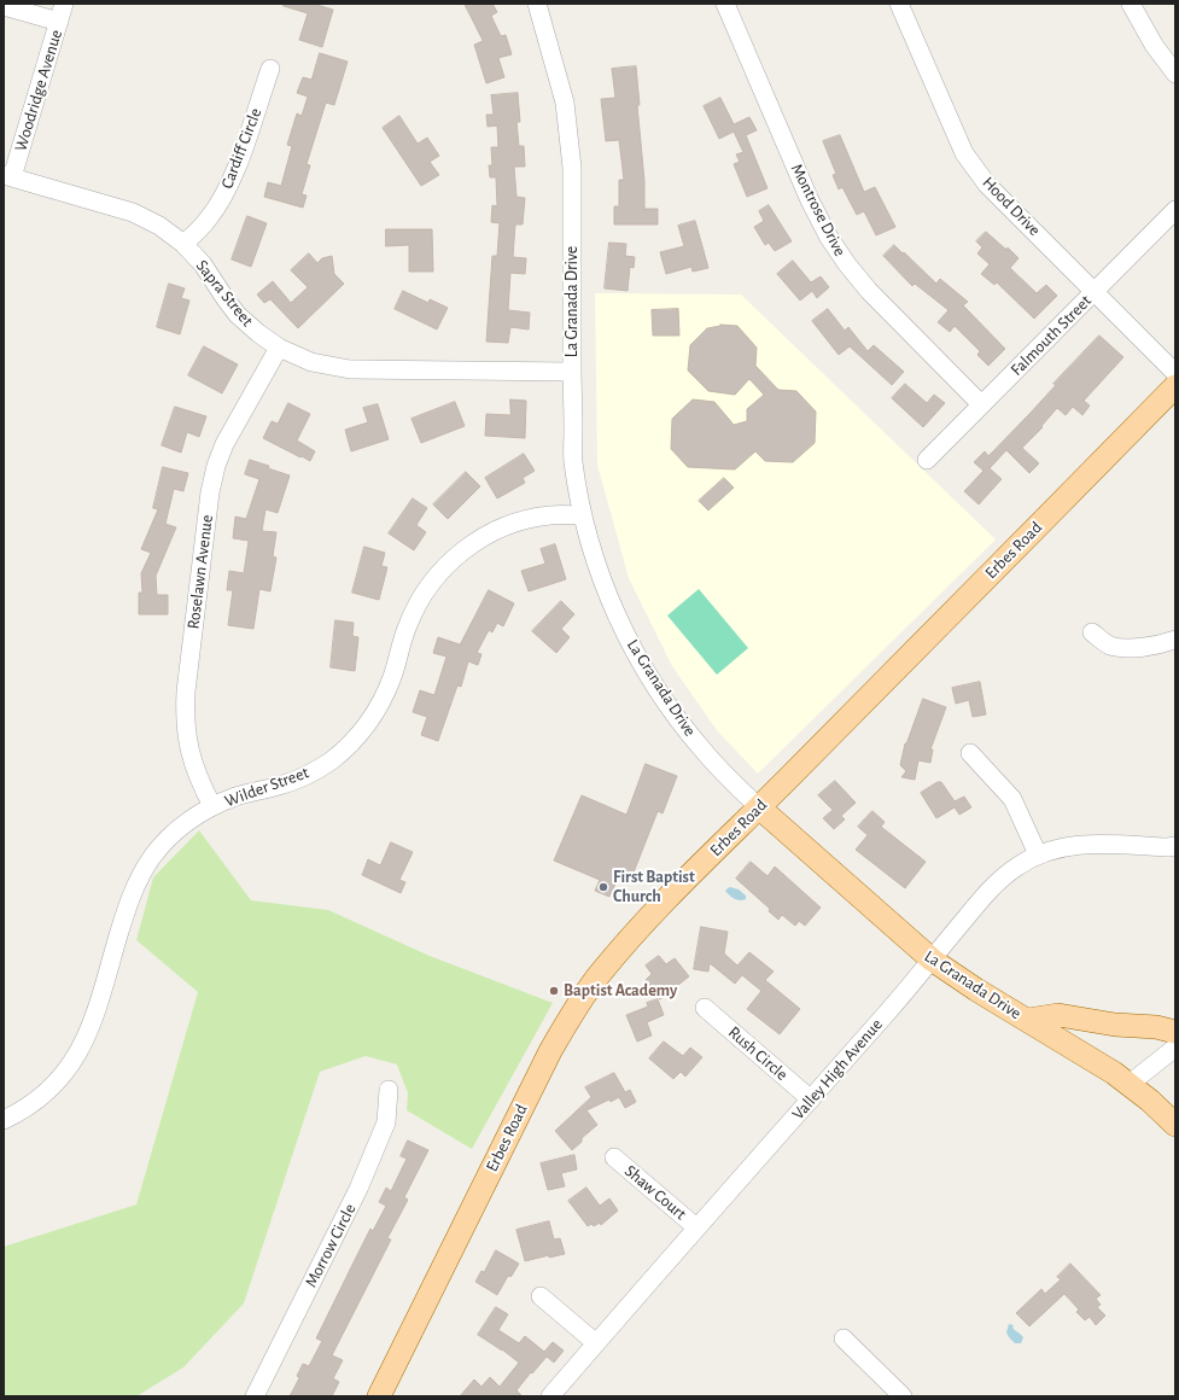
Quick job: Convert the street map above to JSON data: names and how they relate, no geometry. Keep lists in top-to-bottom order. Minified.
{"streets":{"main road":["La Granada Drive","Erbes Road"],"street":["Woodridge Avenue","Cardiff Circle","Hood Drive","Montrose Drive","Sapra Street","Falmouth Street","Roselawn Avenue","Wilder Street","Rush Circle","Valley High Avenue","Shaw Court","Morrow Circle"]},"crossings":[["Woodridge Avenue","Sapra Street"],["Cardiff Circle","Sapra Street"],["Hood Drive","Falmouth Street"],["Montrose Drive","Falmouth Street"],["Sapra Street","La Granada Drive"],["Sapra Street","Roselawn Avenue"],["La Granada Drive","Erbes Road"],["La Granada Drive","Wilder Street"],["La Granada Drive","Valley High Avenue"],["Roselawn Avenue","Wilder Street"],["Rush Circle","Valley High Avenue"],["Valley High Avenue","Shaw Court"]],"places":["First Baptist Church","Baptist Academy"]}
